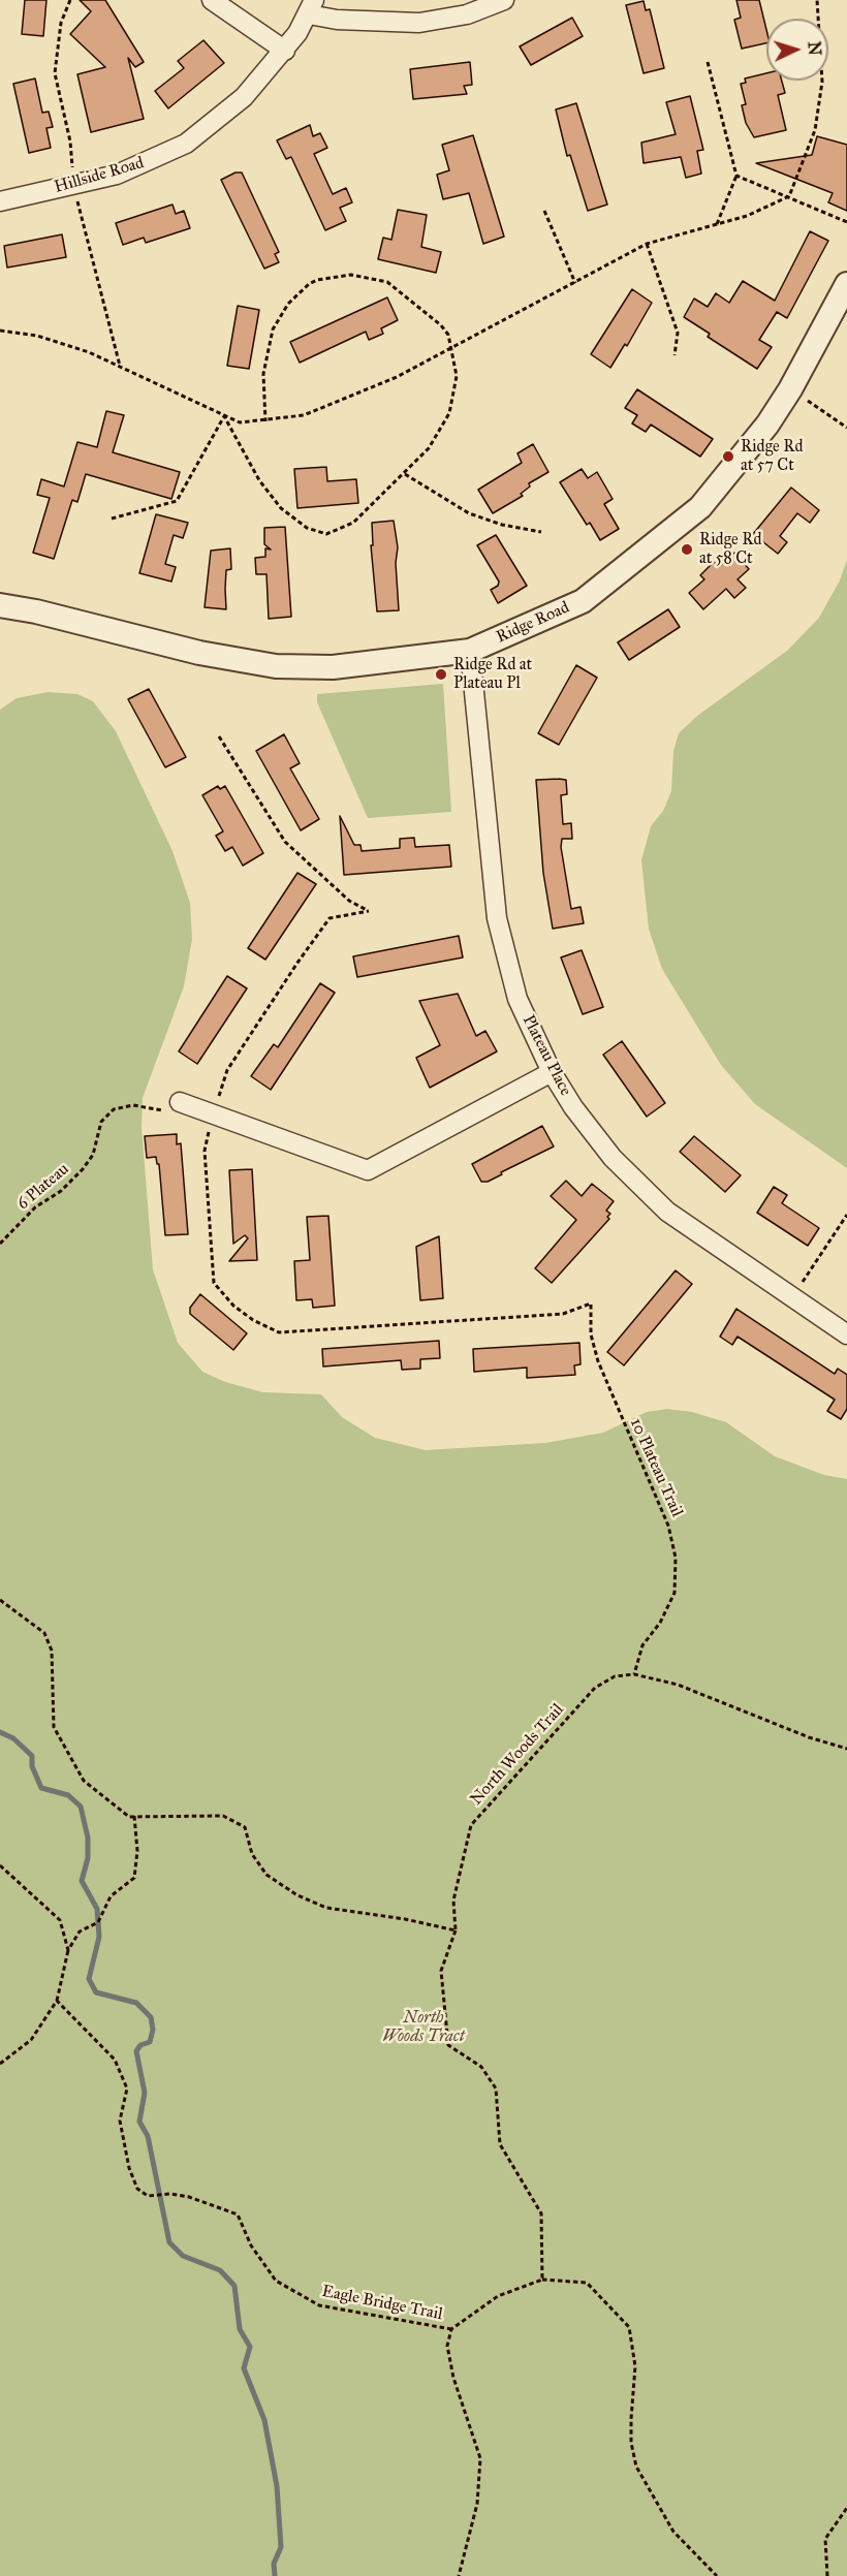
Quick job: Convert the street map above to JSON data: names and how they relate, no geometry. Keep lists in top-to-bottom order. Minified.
{"streets":{"street":["Hillside Road","Ridge Road","Plateau Place"],"path":["6 Plateau","10 Plateau Trail","North Woods Trail","Eagle Bridge Trail"]},"crossings":[["Ridge Road","Plateau Place"],["10 Plateau Trail","North Woods Trail"]],"parks":["North Woods Tract"],"places":["Ridge Rd at 57 Ct","Ridge Rd at 58 Ct","Ridge Rd at Plateau Pl"],"north":"right"}
